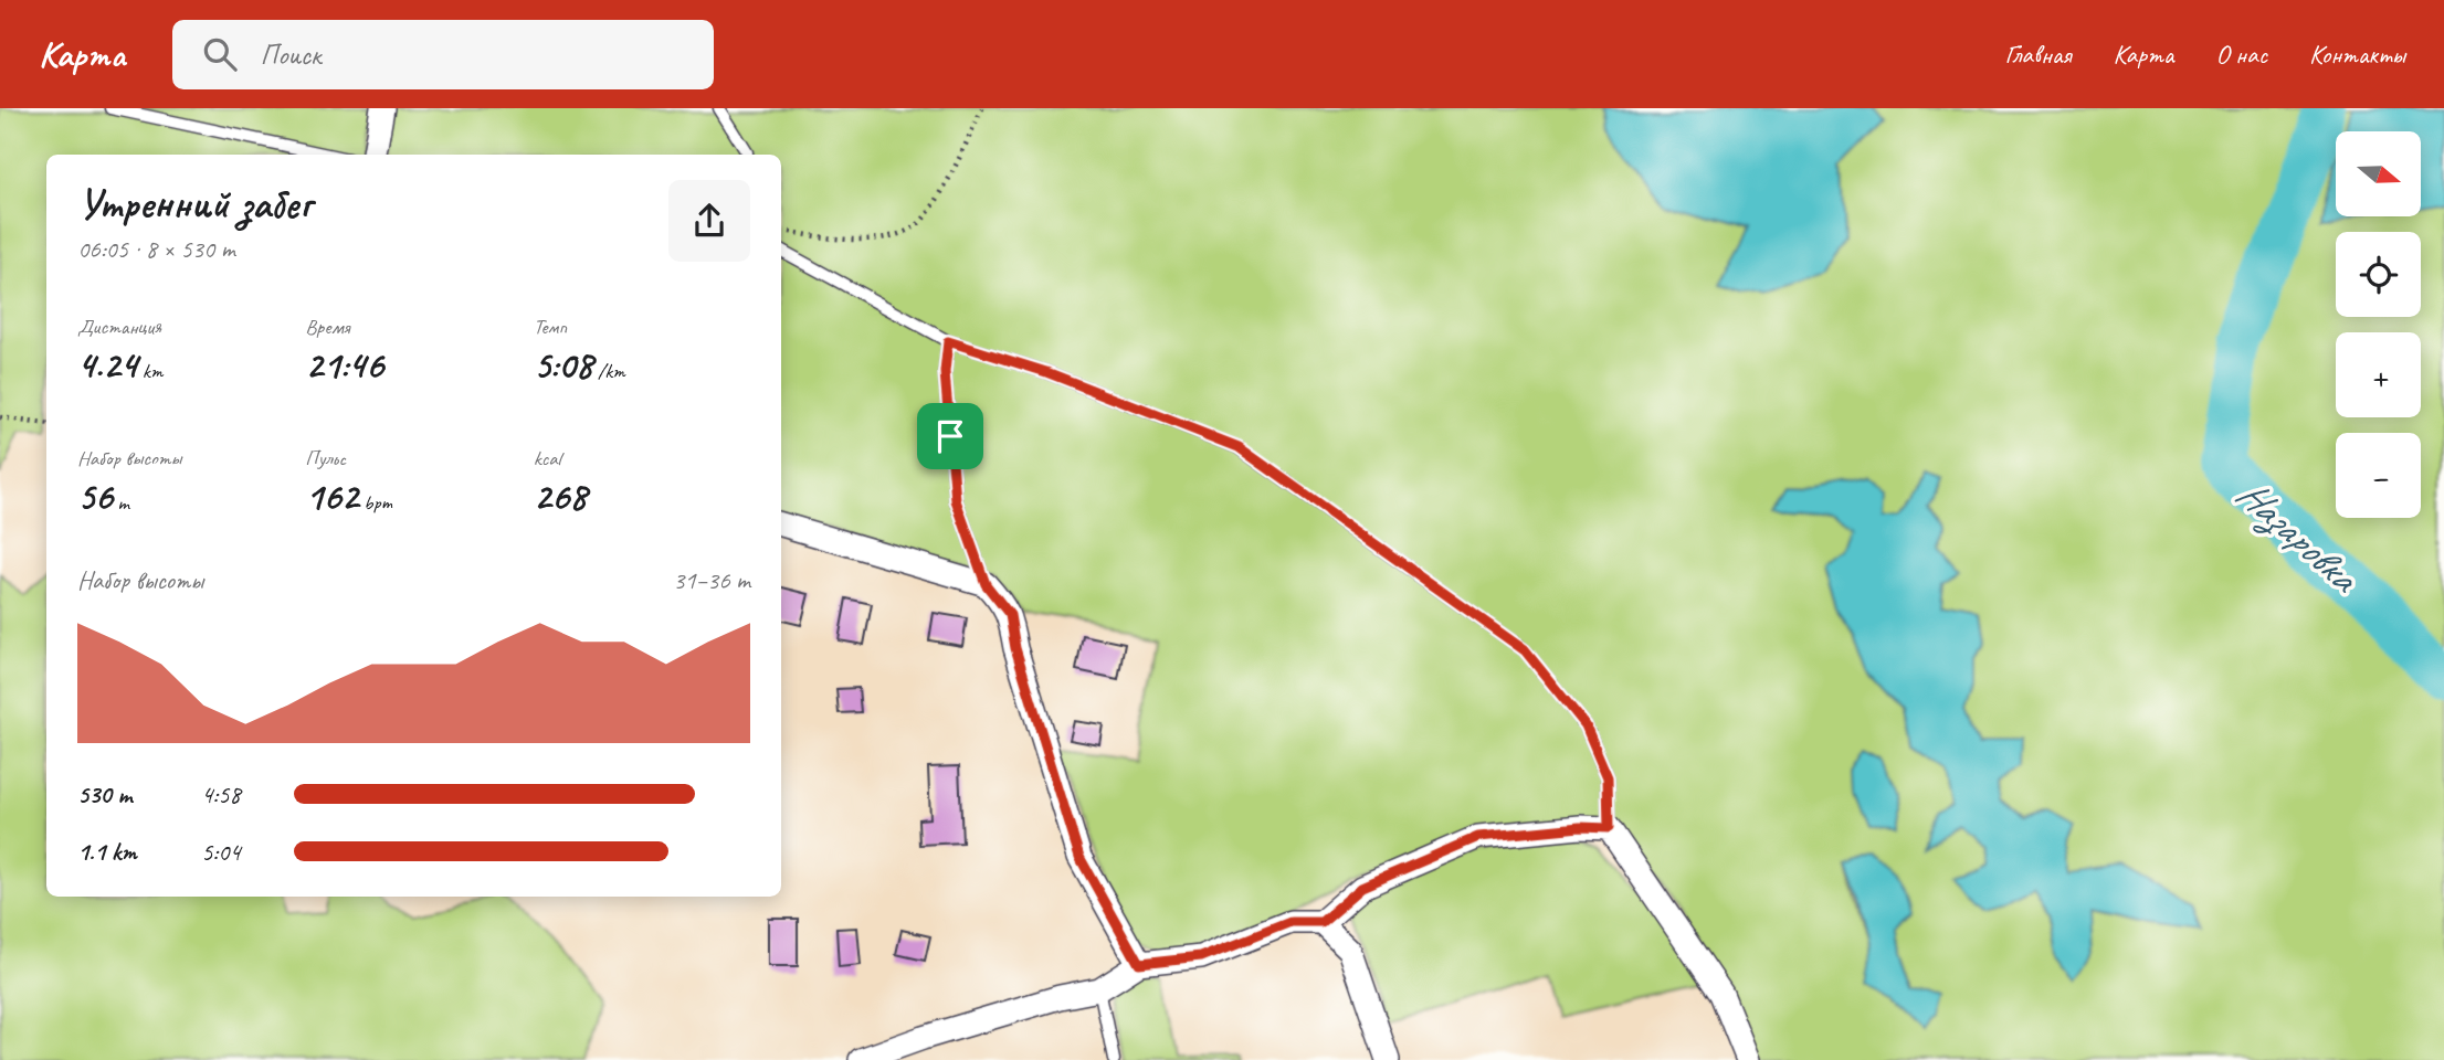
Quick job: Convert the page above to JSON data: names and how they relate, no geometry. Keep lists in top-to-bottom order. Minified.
{"water":["Назаровка"],"north":"right","page":{"header":"Карта","search":"Поиск","nav":["Главная","Карта","О нас","Контакты"],"map_buttons":["+","−"],"heading":["Утренний забег","06:05 · 8 × 530 m"],"stats":[["Дистанция","4.24 km"],["Время","21:46"],["Темп","5:08 /km"],["Набор высоты","56 m"],["Пульс","162 bpm"],["kcal","268"]],"chart":["Набор высоты","31–36 m"],"list":[{"name":"530 m","note":"4:58"},{"name":"1.1 km","note":"5:04"}]}}
